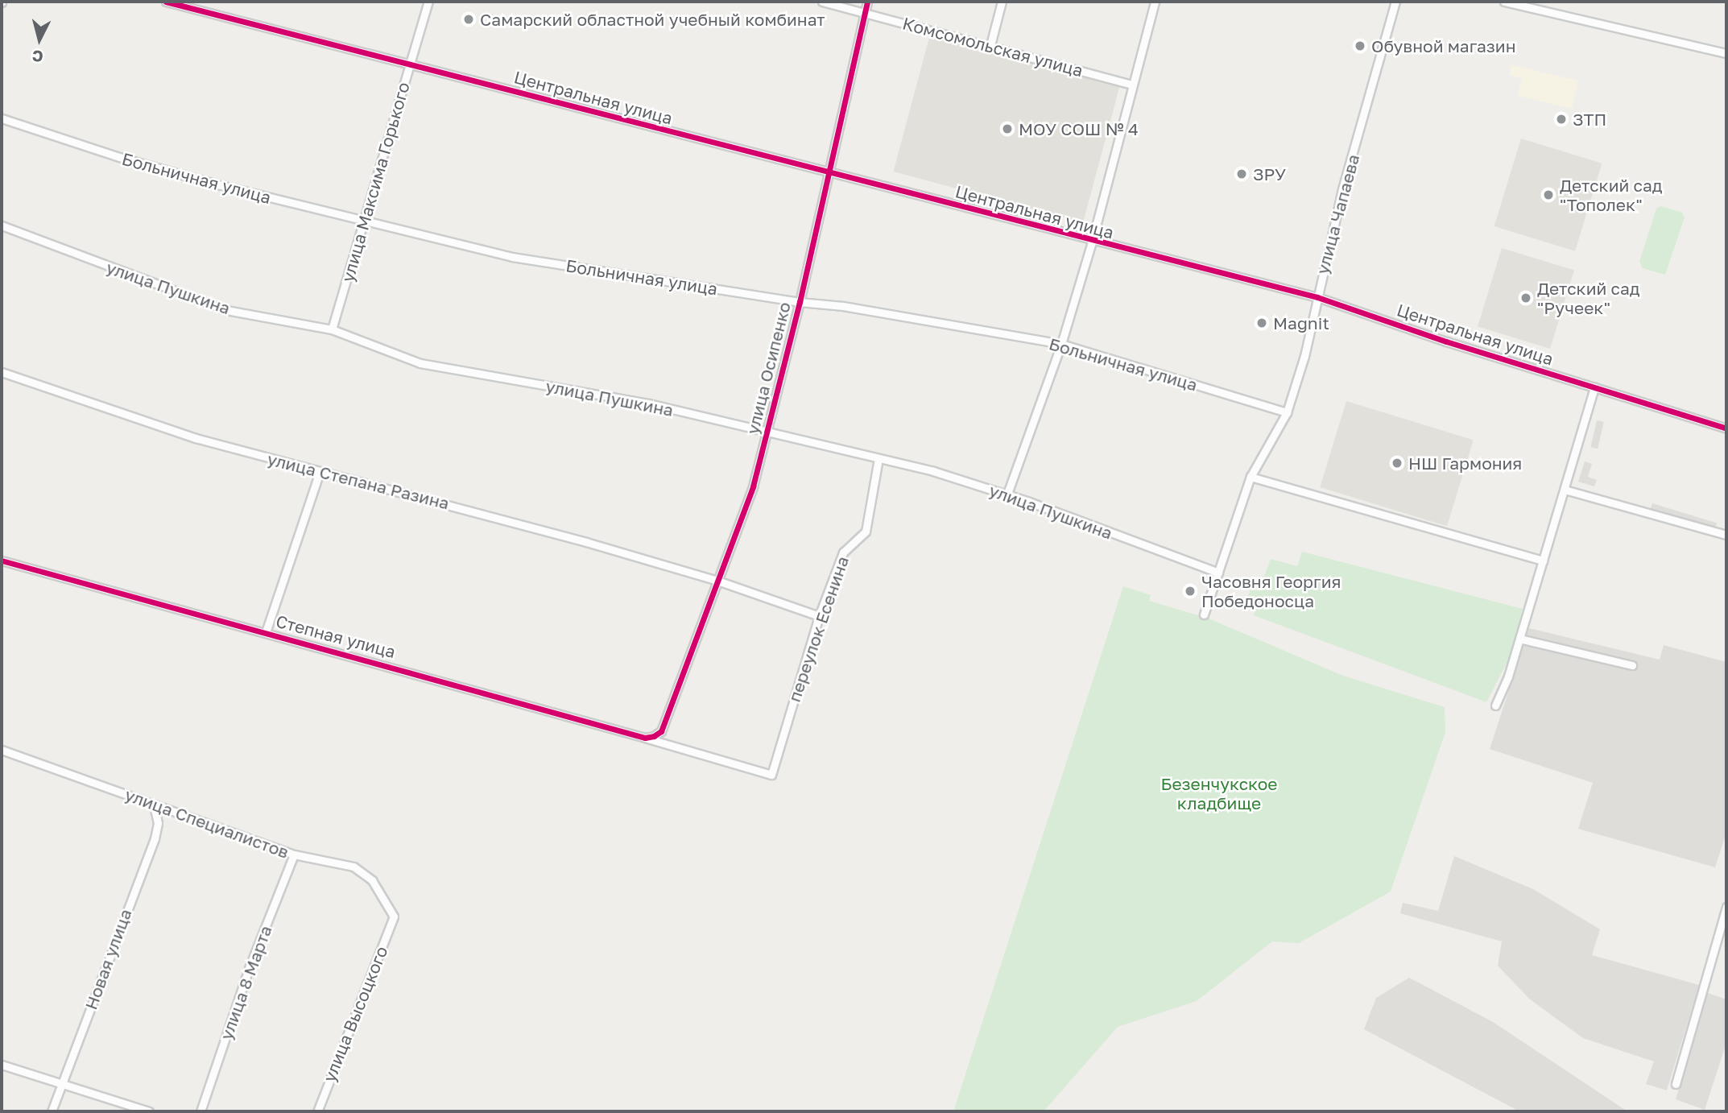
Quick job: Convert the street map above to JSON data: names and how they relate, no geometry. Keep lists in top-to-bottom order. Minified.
{"streets":{"street":["Комсомольская улица","Центральная улица","Больничная улица","улица Максима Горького","улица Чапаева","улица Пушкина","улица Осипенко","улица Степана Разина","переулок Есенина","Степная улица","улица Специалистов","Новая улица","улица 8 Марта","улица Высоцкого"]},"crossings":[["Комсомольская улица","улица Осипенко"],["Центральная улица","улица Максима Горького"],["Центральная улица","улица Чапаева"],["Центральная улица","улица Осипенко"],["Больничная улица","улица Максима Горького"],["Больничная улица","улица Чапаева"],["Больничная улица","улица Осипенко"],["улица Максима Горького","улица Пушкина"],["улица Чапаева","улица Пушкина"],["улица Пушкина","улица Осипенко"],["улица Пушкина","переулок Есенина"],["улица Осипенко","улица Степана Разина"],["улица Осипенко","Степная улица"],["улица Степана Разина","переулок Есенина"],["переулок Есенина","Степная улица"],["улица Специалистов","Новая улица"],["улица Специалистов","улица 8 Марта"],["улица Специалистов","улица Высоцкого"]],"parks":["Безенчукское кладбище"],"places":["Самарский областной учебный комбинат","Обувной магазин","ЗТП","МОУ СОШ № 4","ЗРУ","Детский сад \"Тополек\"","Детский сад \"Ручеек\"","Magnit","НШ Гармония","Часовня Георгия Победоносца"],"north":"bottom"}
